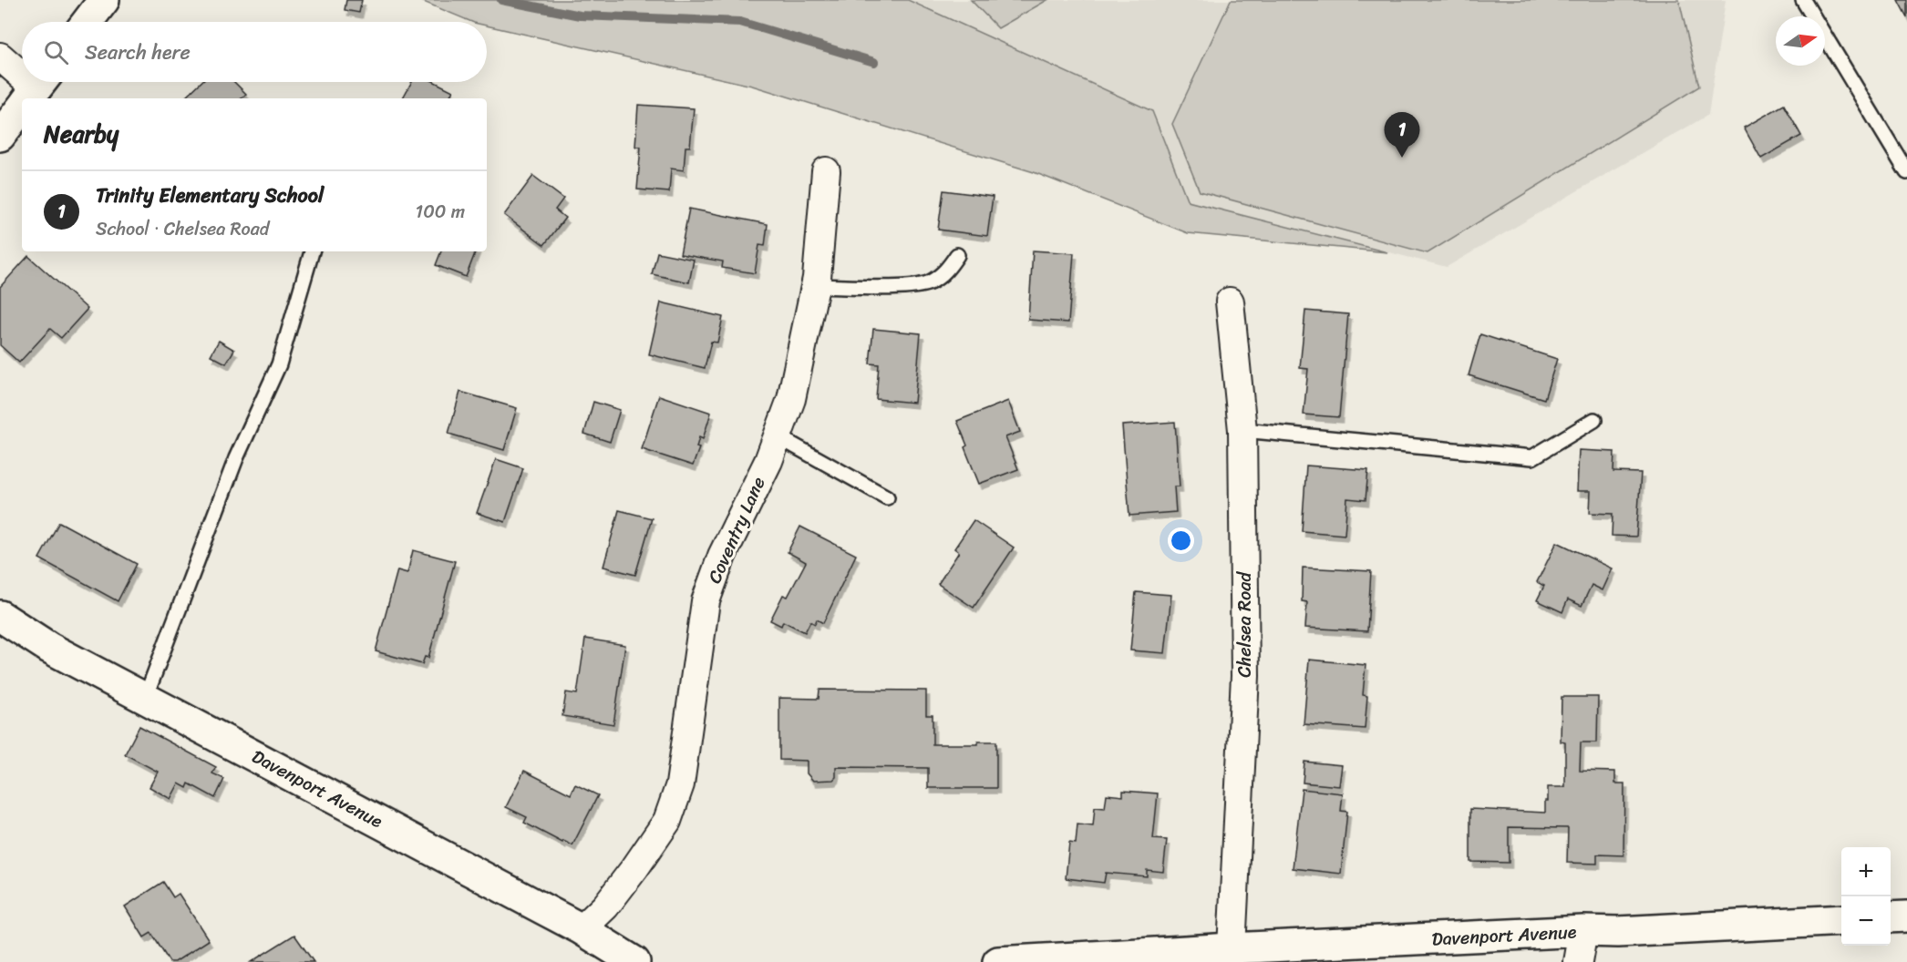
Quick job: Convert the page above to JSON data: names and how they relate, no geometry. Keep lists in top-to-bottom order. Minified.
{"streets":{"street":["Coventry Lane","Chelsea Road","Davenport Avenue"]},"crossings":[["Coventry Lane","Davenport Avenue"],["Chelsea Road","Davenport Avenue"]],"north":"right","page":{"search":"Search here","heading":"Nearby","pins":"1","list":[{"mark":"1","name":"Trinity Elementary School","note":"School · Chelsea Road","value":"100 m"}],"map_buttons":["+","−"]}}
